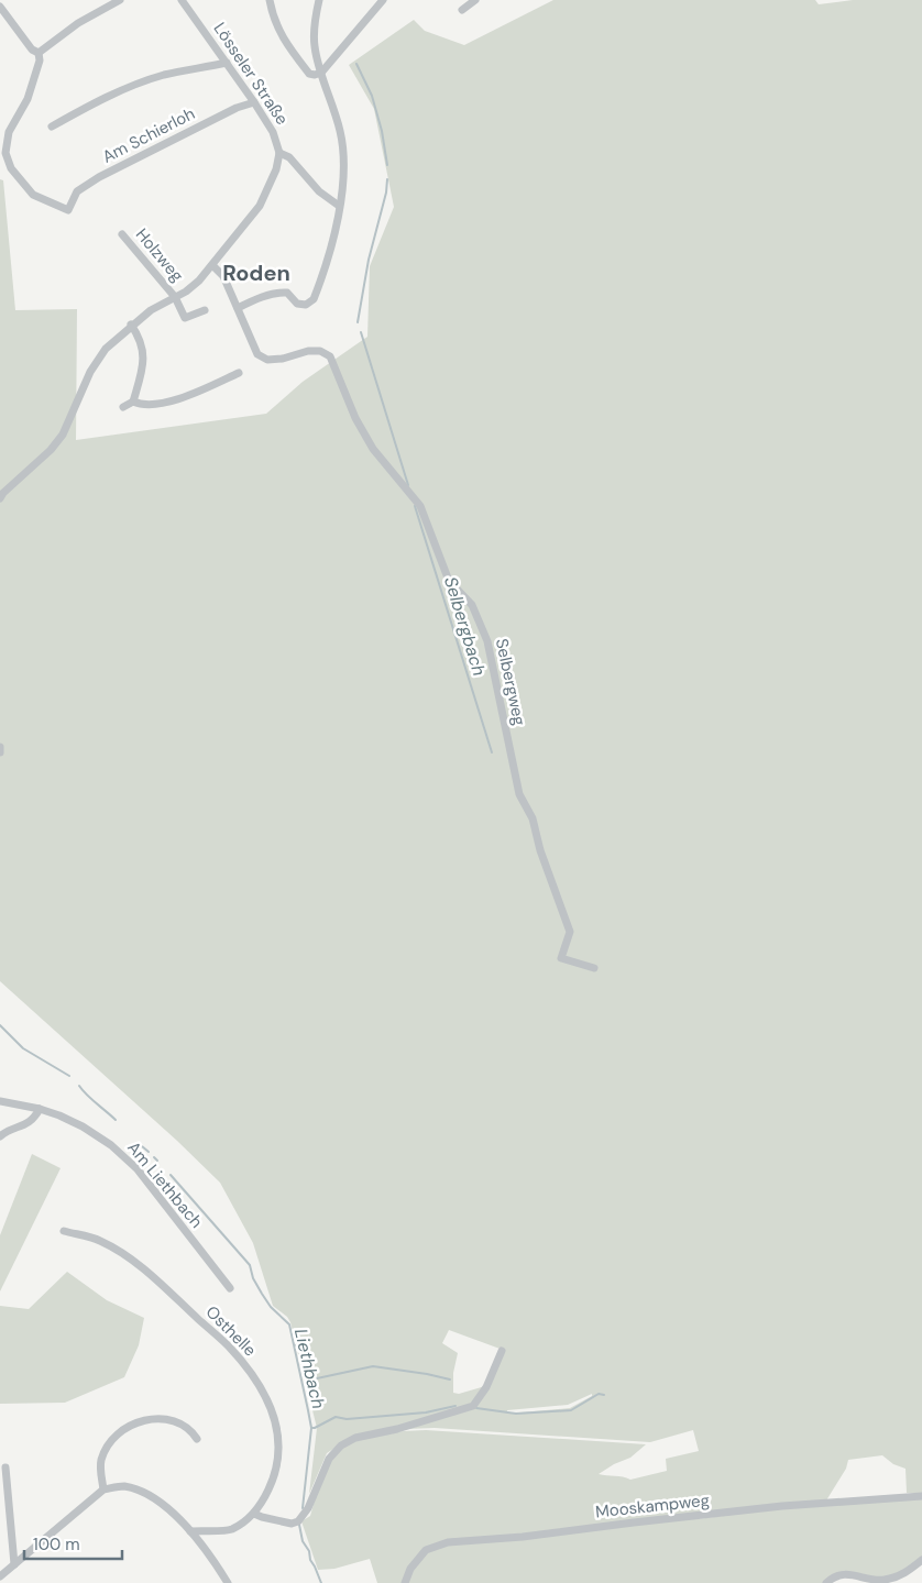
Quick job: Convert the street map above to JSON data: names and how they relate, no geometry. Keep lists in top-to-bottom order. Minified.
{"streets":{"street":["Lösseler Straße","Am Schierloh","Holzweg","Selbergweg","Am Liethbach","Osthelle","Mooskampweg"]},"crossings":[["Lösseler Straße","Am Schierloh"],["Lösseler Straße","Holzweg"],["Lösseler Straße","Selbergweg"]],"districts":["Roden"],"water":["Selbergbach","Liethbach"],"scale_bar":"100 m"}
